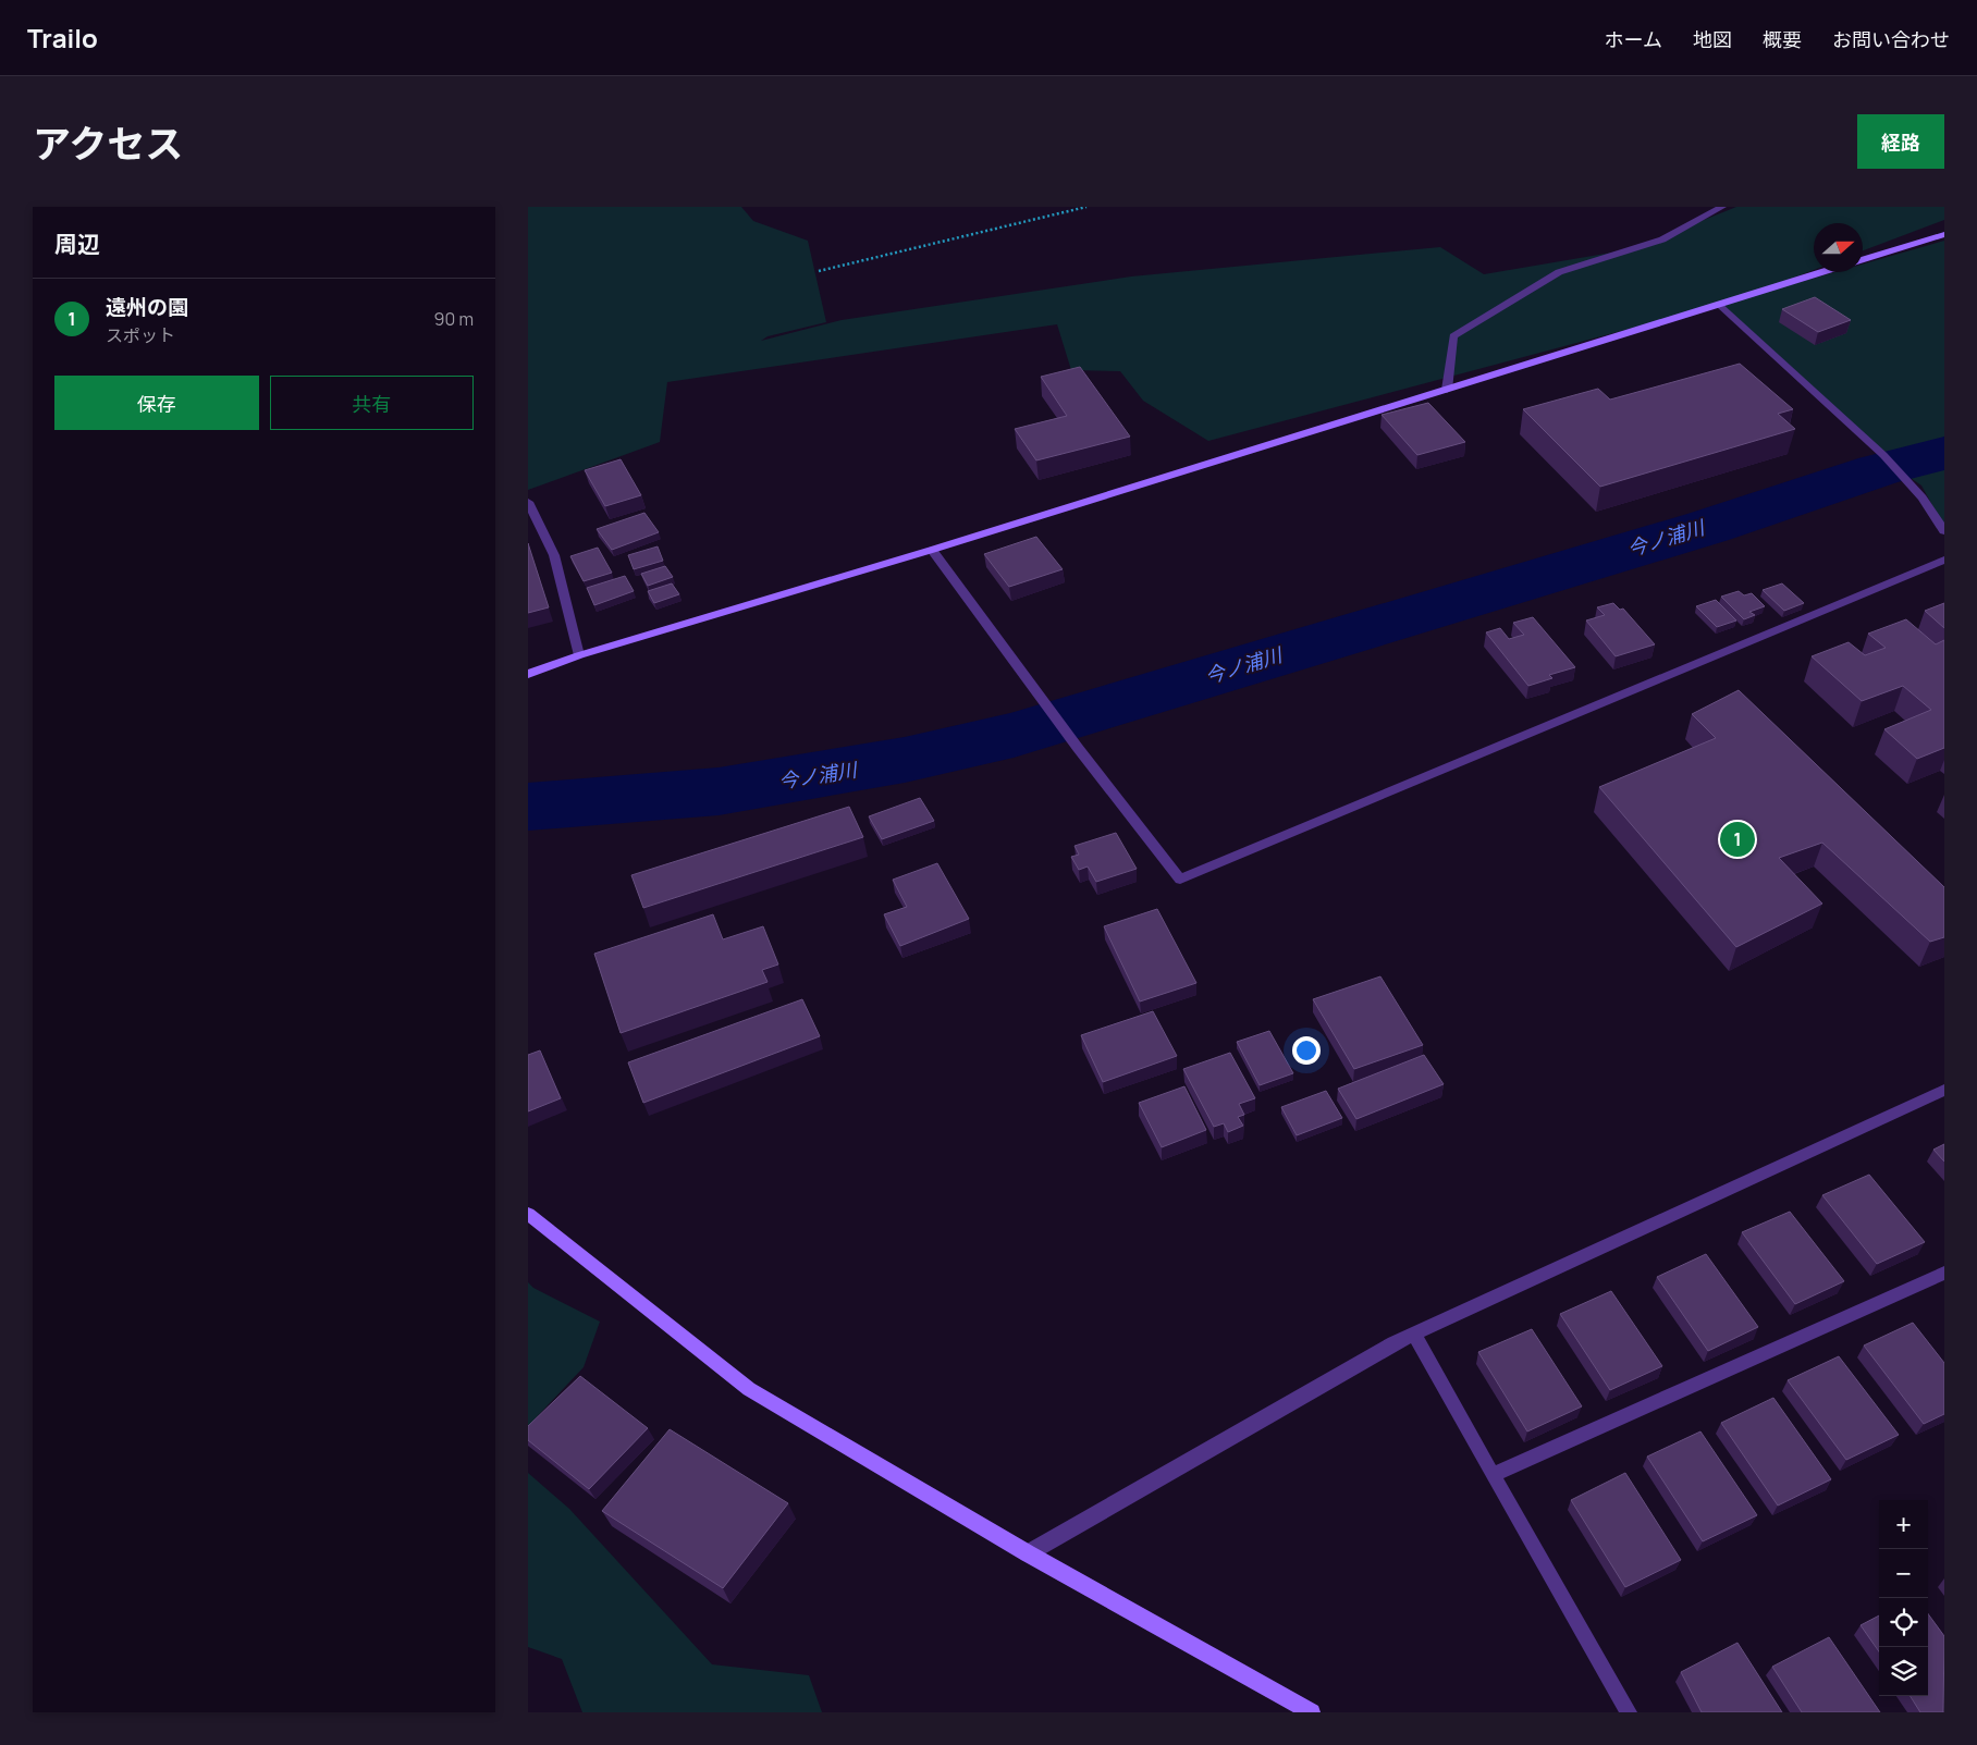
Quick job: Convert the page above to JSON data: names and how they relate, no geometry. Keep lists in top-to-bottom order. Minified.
{"water":["今ノ浦川"],"north":"right","page":{"header":"Trailo","nav":["ホーム","地図","概要","お問い合わせ"],"title":"アクセス","buttons":["経路",["保存","共有"]],"heading":"周辺","list":[{"mark":"1","name":"遠州の園","note":"スポット","value":"90 m"}],"pins":"1","map_buttons":["+","−"]}}
